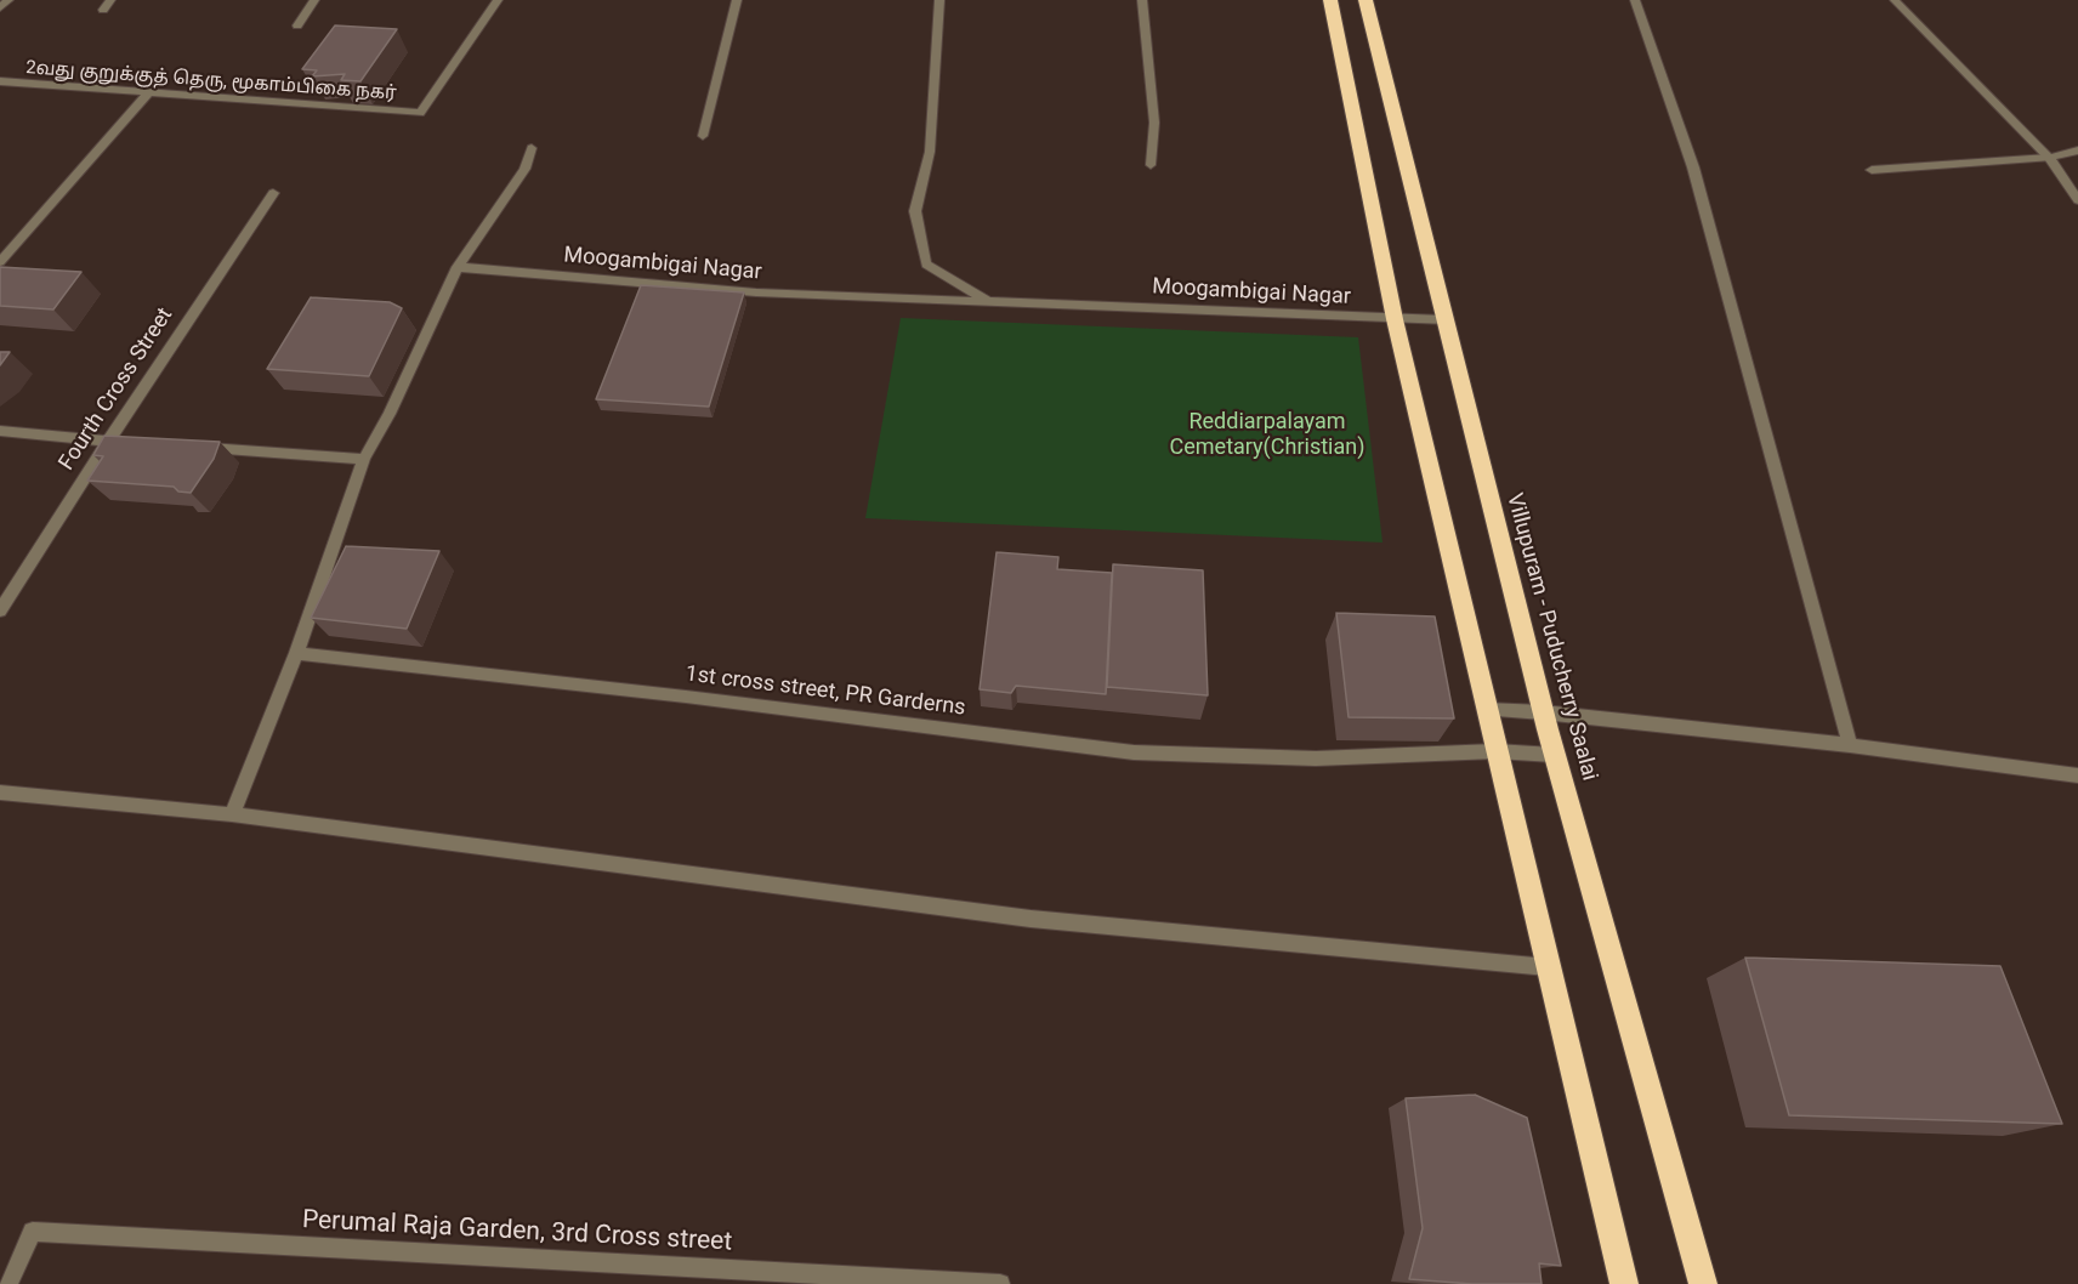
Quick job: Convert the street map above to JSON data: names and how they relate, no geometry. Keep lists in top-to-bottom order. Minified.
{"streets":{"highway":["Villupuram - Puducherry Saalai"],"street":["2வது குறுக்குத் தெரு, மூகாம்பிகை நகர்","Moogambigai Nagar","Fourth Cross Street","1st cross street, PR Garderns","Perumal Raja Garden, 3rd Cross street"]},"crossings":[["Moogambigai Nagar","Villupuram - Puducherry Saalai"],["Villupuram - Puducherry Saalai","1st cross street, PR Garderns"]],"parks":["Reddiarpalayam Cemetary(Christian)"]}
